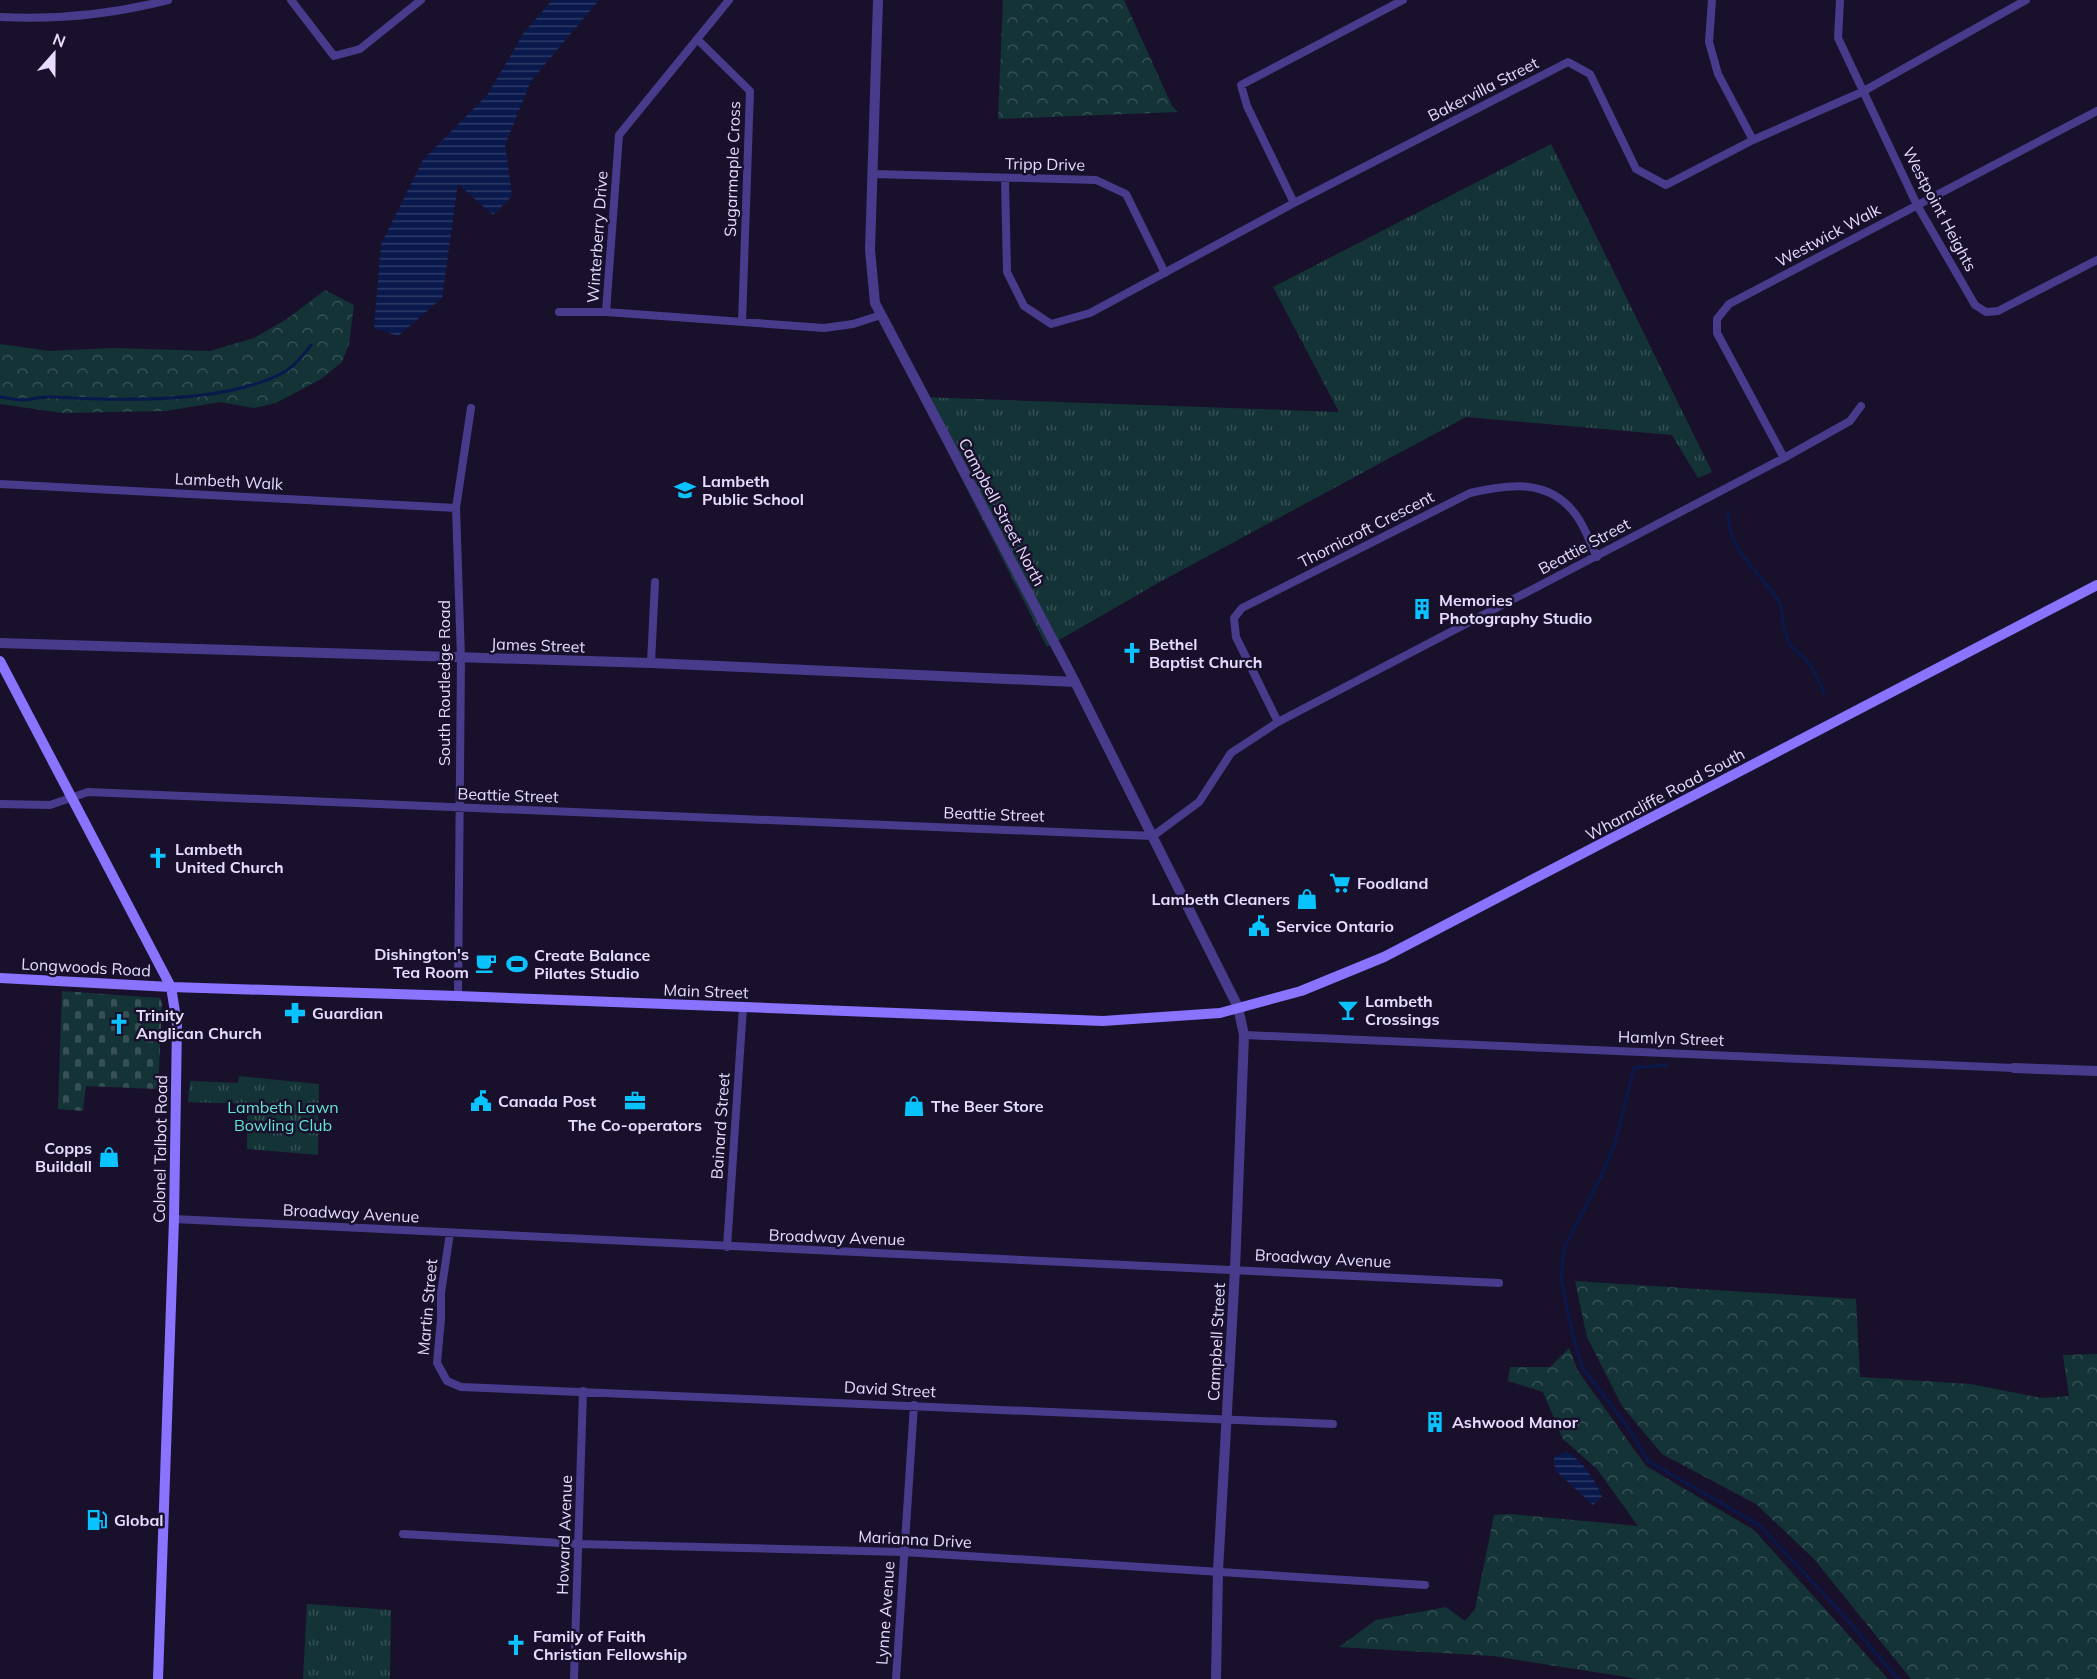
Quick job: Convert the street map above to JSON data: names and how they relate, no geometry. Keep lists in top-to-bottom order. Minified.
{"streets":{"main road":["Wharncliffe Road South","Longwoods Road","Main Street","Colonel Talbot Road"],"street":["Bakervilla Street","Tripp Drive","Sugarmaple Cross","Westpoint Heights","Westwick Walk","Winterberry Drive","Lambeth Walk","Campbell Street North","Thornicroft Crescent","Beattie Street","James Street","South Routledge Road","Hamlyn Street","Bainard Street","Broadway Avenue","Martin Street","Campbell Street","David Street","Howard Avenue","Marianna Drive","Lynne Avenue"]},"crossings":[["Bakervilla Street","Tripp Drive"],["Bakervilla Street","Westpoint Heights"],["Tripp Drive","Campbell Street North"],["Sugarmaple Cross","Winterberry Drive"],["Westpoint Heights","Westwick Walk"],["Westwick Walk","Beattie Street"],["Winterberry Drive","Campbell Street North"],["Lambeth Walk","South Routledge Road"],["Campbell Street North","Beattie Street"],["Campbell Street North","James Street"],["Campbell Street North","Wharncliffe Road South"],["Campbell Street North","Main Street"],["Campbell Street North","Campbell Street"],["Thornicroft Crescent","Beattie Street"],["Beattie Street","South Routledge Road"],["Beattie Street","Colonel Talbot Road"],["James Street","South Routledge Road"],["South Routledge Road","Main Street"],["Wharncliffe Road South","Main Street"],["Wharncliffe Road South","Campbell Street"],["Longwoods Road","Main Street"],["Longwoods Road","Colonel Talbot Road"],["Main Street","Bainard Street"],["Main Street","Colonel Talbot Road"],["Main Street","Campbell Street"],["Hamlyn Street","Campbell Street"],["Bainard Street","Broadway Avenue"],["Colonel Talbot Road","Broadway Avenue"],["Broadway Avenue","Martin Street"],["Broadway Avenue","Campbell Street"],["Martin Street","David Street"],["Campbell Street","David Street"],["Campbell Street","Marianna Drive"],["David Street","Howard Avenue"],["David Street","Lynne Avenue"],["Howard Avenue","Marianna Drive"],["Marianna Drive","Lynne Avenue"]],"parks":["Lambeth Lawn Bowling Club"],"places":{"school or university":["Lambeth Public School"],"building":["Memories Photography Studio","Ashwood Manor"],"church":["Bethel Baptist Church","Lambeth United Church","Trinity Anglican Church","Family of Faith Christian Fellowship"],"supermarket":["Foodland"],"shop":["Lambeth Cleaners","The Beer Store","Copps Buildall"],"public building":["Service Ontario","Canada Post"],"cafe":["Dishington's Tea Room"],"sports":["Create Balance Pilates Studio"],"bar":["Lambeth Crossings"],"pharmacy":["Guardian"],"office":["The Co-operators"],"fuel station":["Global"]},"north":"top"}
